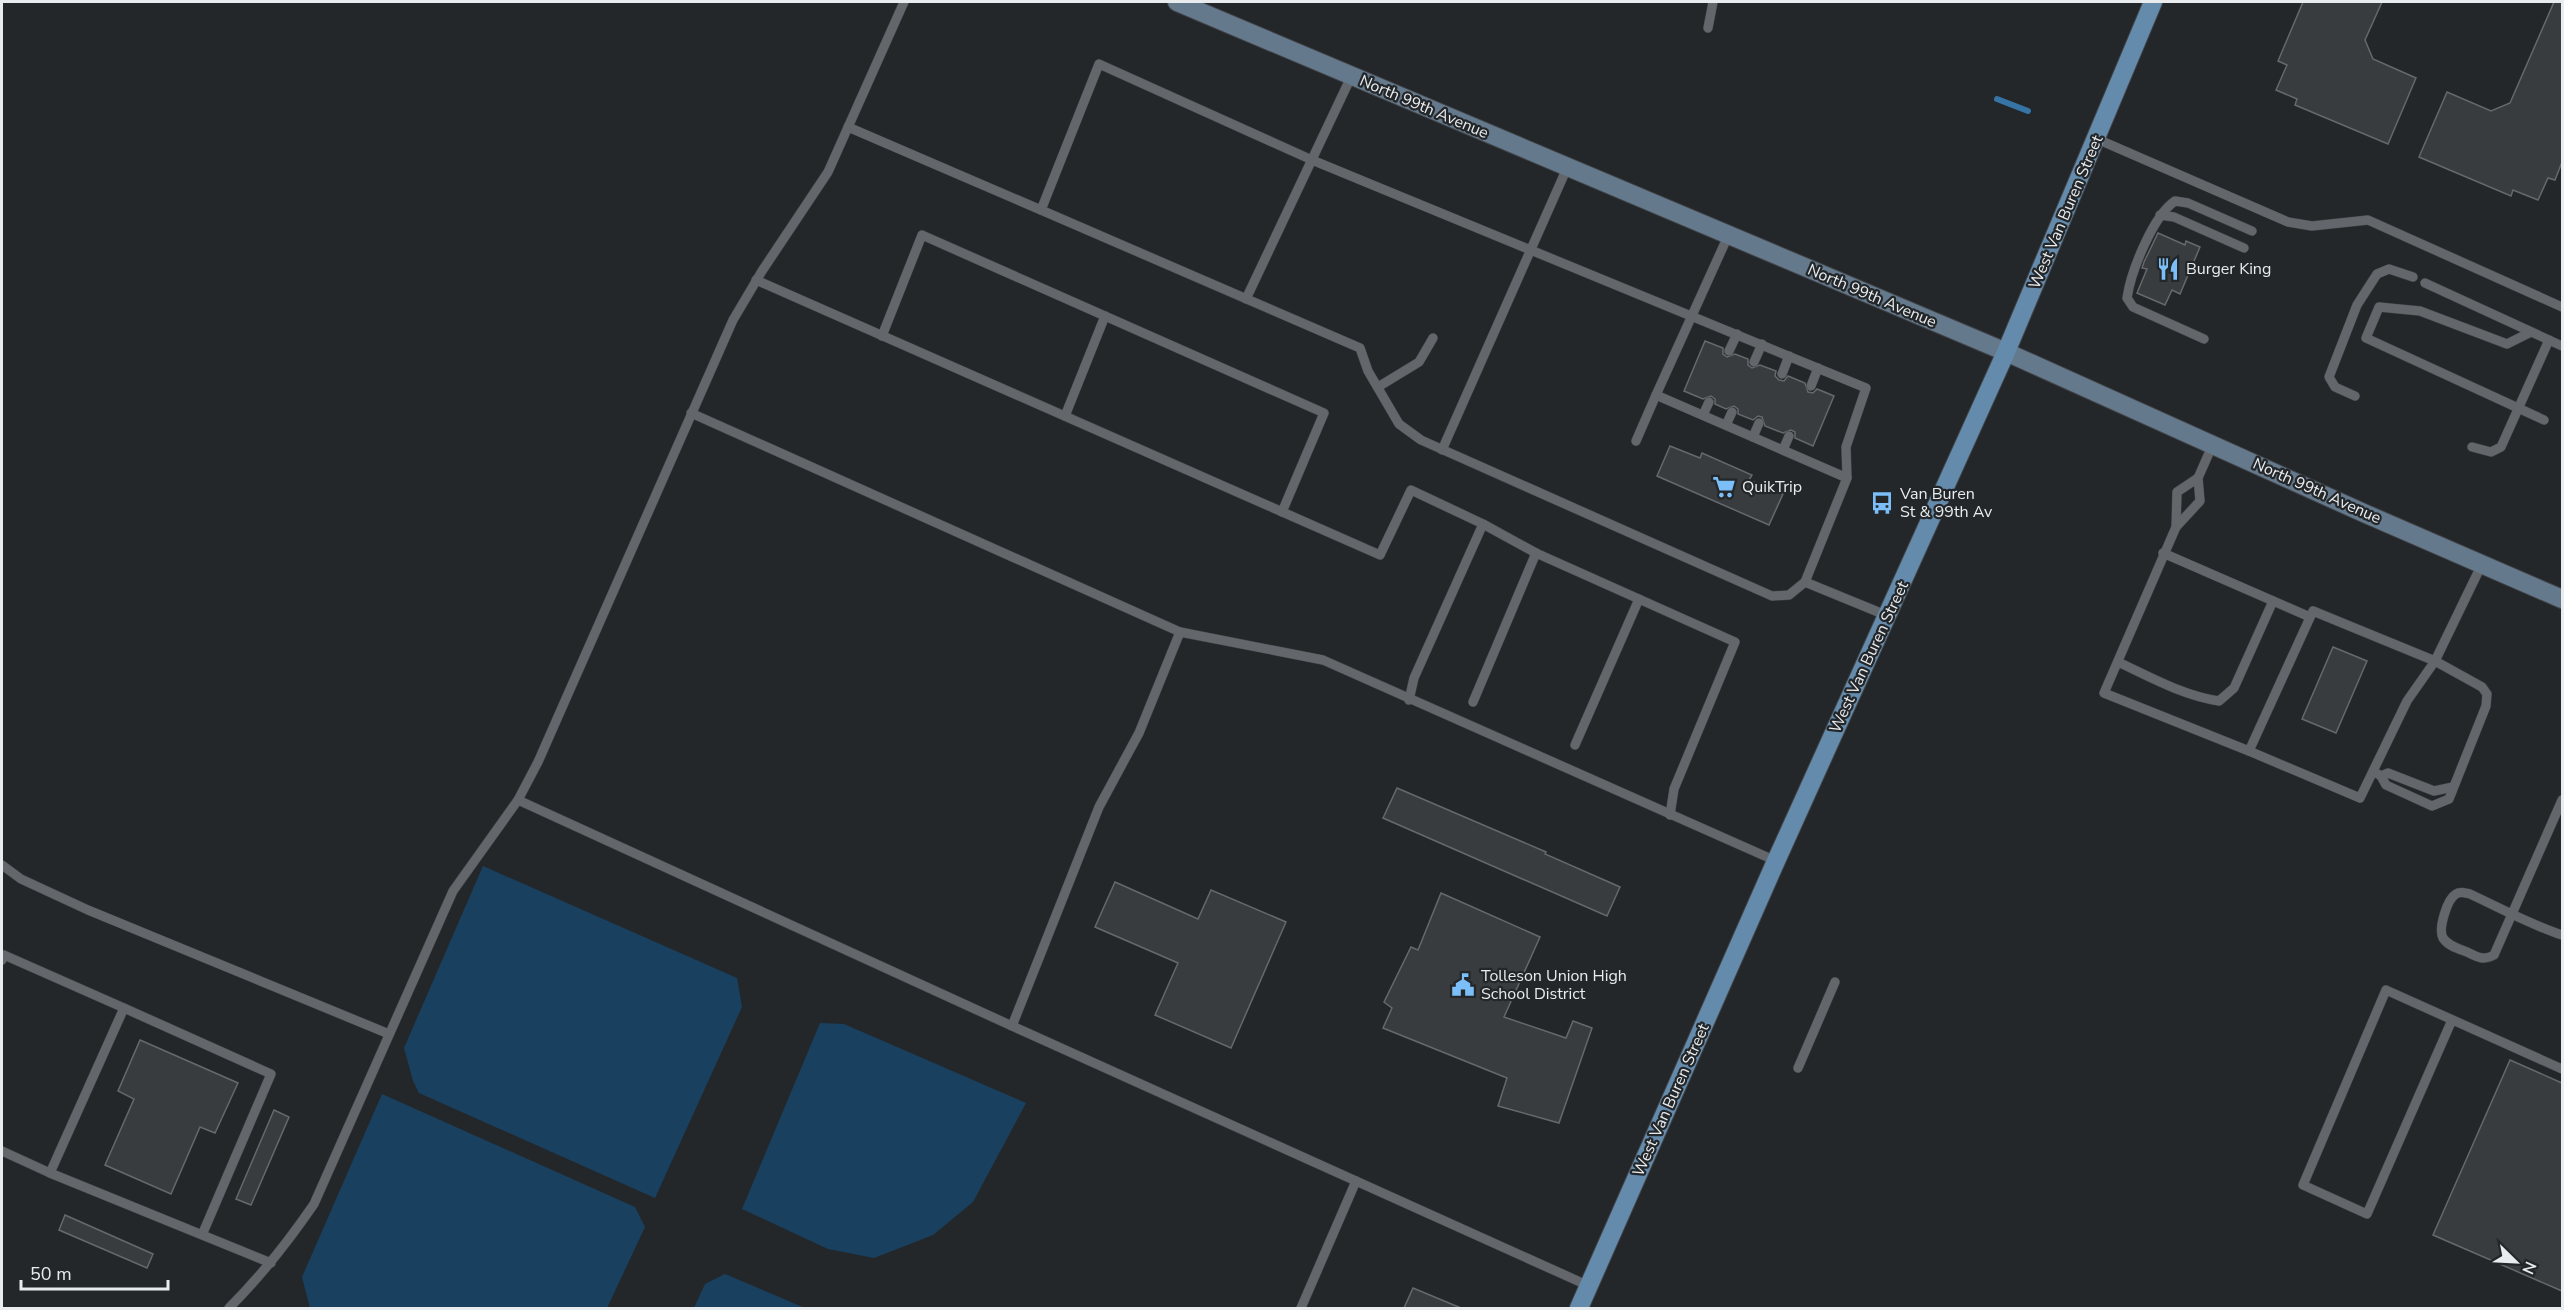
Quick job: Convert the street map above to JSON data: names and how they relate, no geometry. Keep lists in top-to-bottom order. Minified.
{"streets":{"main road":["North 99th Avenue","West Van Buren Street"]},"crossings":[["North 99th Avenue","West Van Buren Street"]],"places":{"restaurant":["Burger King"],"supermarket":["QuikTrip"],"bus stop":["Van Buren St & 99th Av"],"public building":["Tolleson Union High School District"]},"scale_bar":"50 m","north":"bottom right"}
